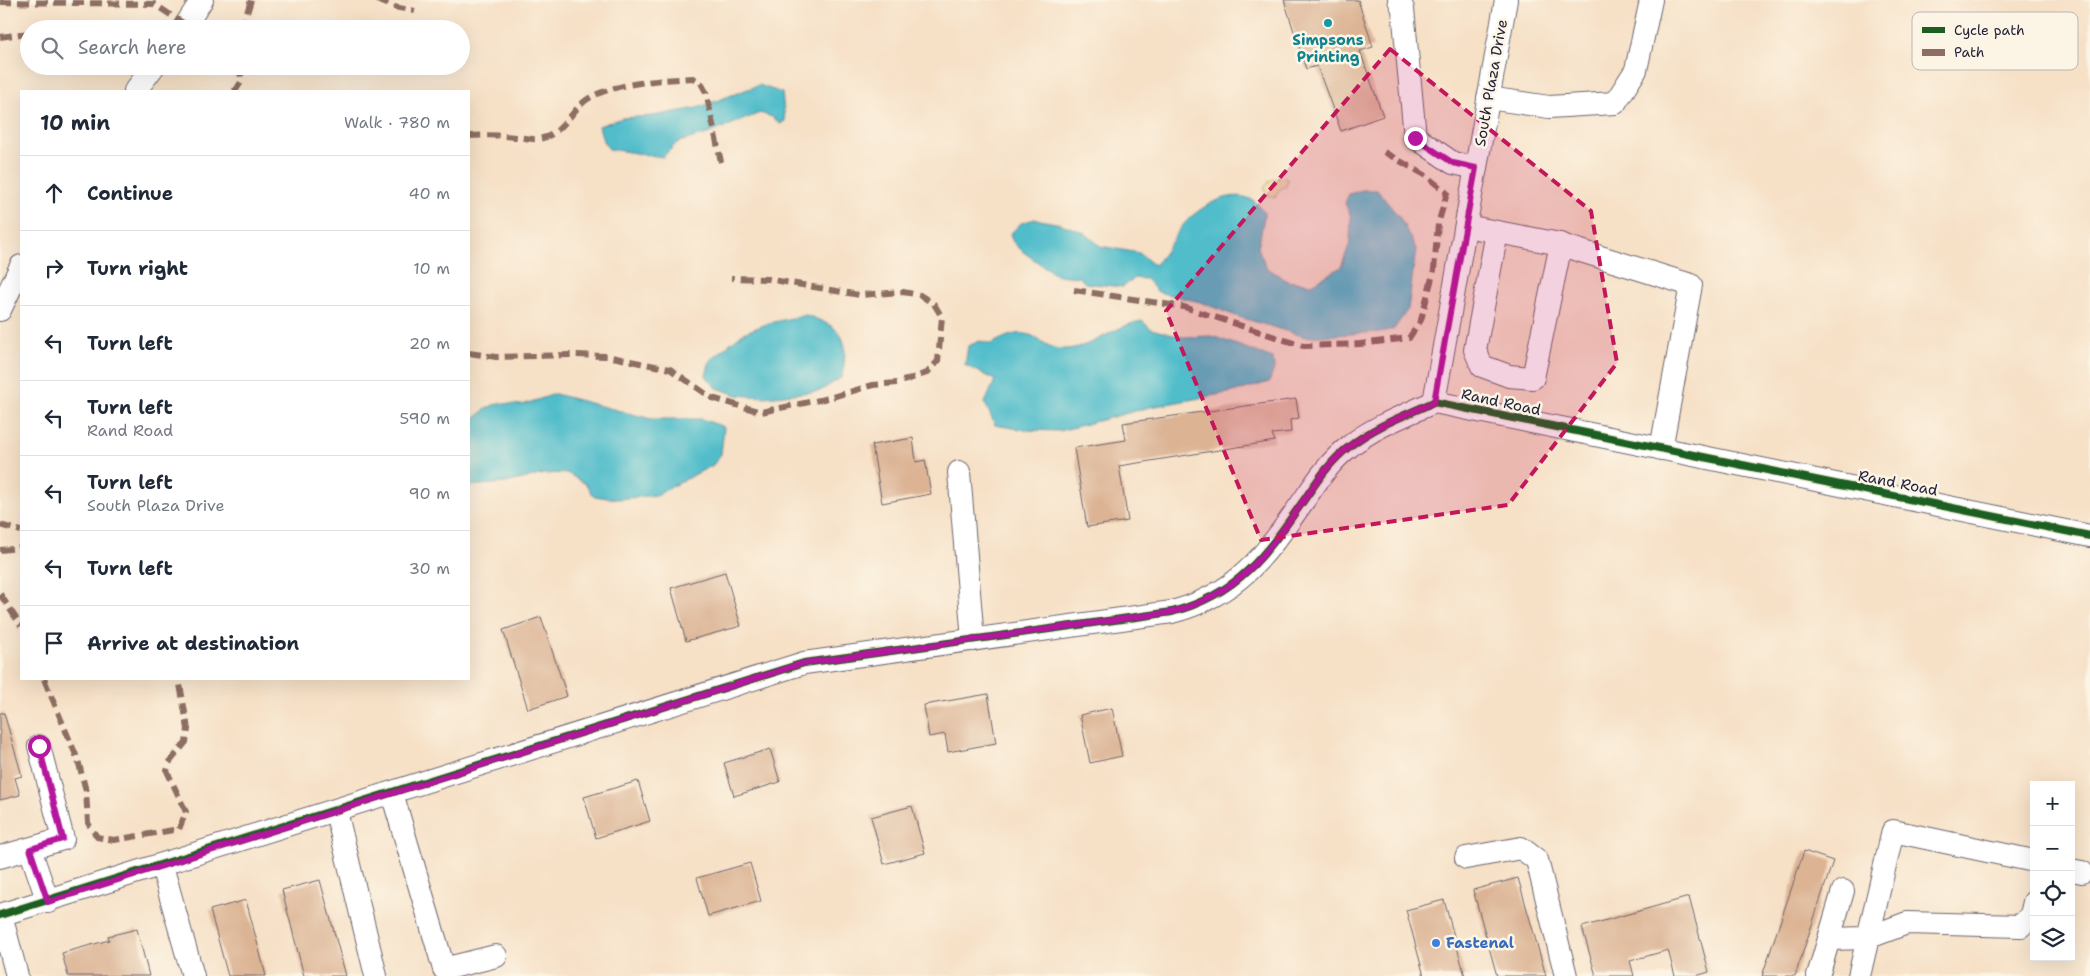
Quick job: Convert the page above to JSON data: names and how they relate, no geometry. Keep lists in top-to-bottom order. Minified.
{"streets":{"street":["South Plaza Drive","Rand Road"]},"crossings":[["South Plaza Drive","Rand Road"]],"places":["Simpsons Printing","Fastenal"],"legend":["Cycle path","Path"],"page":{"search":"Search here","heading":["10 min","Walk · 780 m"],"list":[["Continue","40 m"],["Turn right","10 m"],["Turn left","20 m"],["Turn left","Rand Road","590 m"],["Turn left","South Plaza Drive","90 m"],["Turn left","30 m"],"Arrive at destination"],"map_buttons":["+","−"]}}
